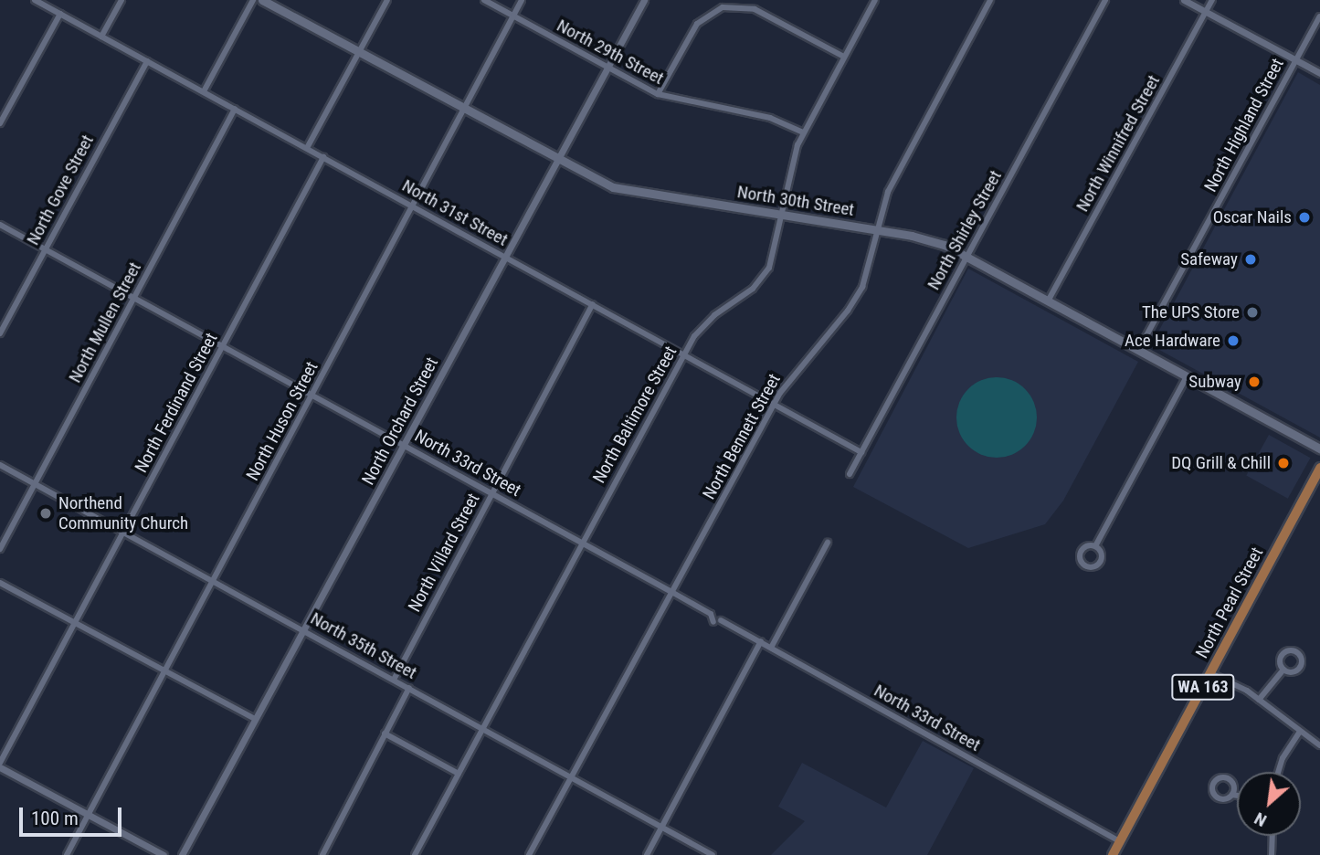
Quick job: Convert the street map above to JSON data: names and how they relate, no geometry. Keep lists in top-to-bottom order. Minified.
{"streets":{"main road":["North 30th Street","North Pearl Street","WA 163"],"street":["North 29th Street","North Highland Street","North Winnifred Street","North Gove Street","North 31st Street","North Shirley Street","North Mullen Street","North Ferdinand Street","North Baltimore Street","North Huson Street","North Orchard Street","North Bennett Street","North 33rd Street","North Villard Street","North 35th Street"]},"crossings":[["North 29th Street","North Baltimore Street"],["North 29th Street","North Huson Street"],["North 29th Street","North Orchard Street"],["North Highland Street","North 30th Street"],["North Winnifred Street","North 30th Street"],["North Gove Street","North 31st Street"],["North Gove Street","North 33rd Street"],["North 30th Street","North Shirley Street"],["North 30th Street","North Baltimore Street"],["North 30th Street","North Huson Street"],["North 30th Street","North Orchard Street"],["North 30th Street","North Bennett Street"],["North 31st Street","North Shirley Street"],["North 31st Street","North Mullen Street"],["North 31st Street","North Ferdinand Street"],["North 31st Street","North Baltimore Street"],["North 31st Street","North Huson Street"],["North 31st Street","North Orchard Street"],["North 31st Street","North Bennett Street"],["North 31st Street","North Villard Street"],["North Mullen Street","North 33rd Street"],["North Mullen Street","North 35th Street"],["North Ferdinand Street","North 33rd Street"],["North Ferdinand Street","North 35th Street"],["North Baltimore Street","North 33rd Street"],["North Baltimore Street","North 35th Street"],["North Huson Street","North 33rd Street"],["North Huson Street","North 35th Street"],["North Orchard Street","North 33rd Street"],["North Orchard Street","North 35th Street"],["North Bennett Street","North 33rd Street"],["North Bennett Street","North 35th Street"],["North 33rd Street","North Villard Street"],["North 33rd Street","North Pearl Street"],["North Villard Street","North 35th Street"]],"places":["Oscar Nails","Safeway","The UPS Store","Ace Hardware","Subway","DQ Grill & Chill","Northend Community Church"],"scale_bar":"100 m","north":"bottom left"}
